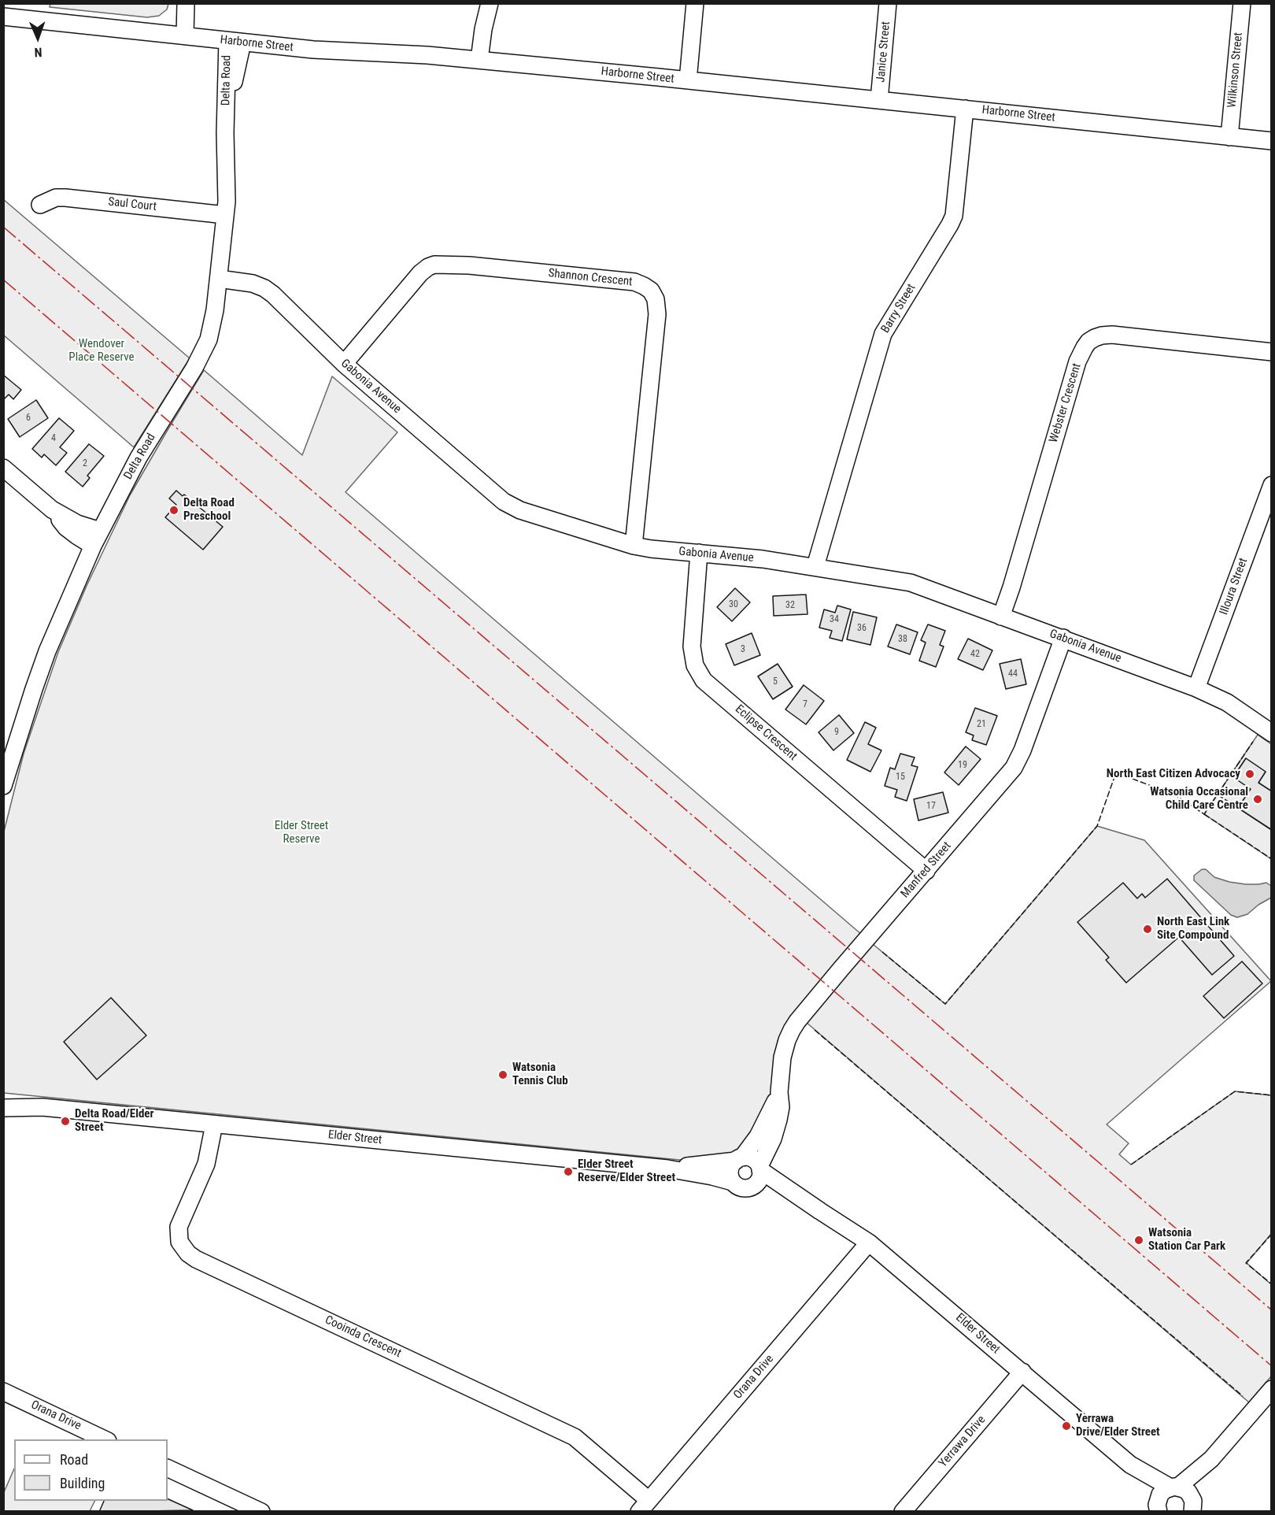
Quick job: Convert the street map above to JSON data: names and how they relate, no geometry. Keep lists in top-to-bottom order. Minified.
{"streets":{"street":["Harborne Street","Janice Street","Wilkinson Street","Delta Road","Saul Court","Shannon Crescent","Barry Street","Gabonia Avenue","Webster Crescent","Illoura Street","Eclipse Crescent","Manfred Street","Elder Street","Cooinda Crescent","Orana Drive","Yerrawa Drive"]},"crossings":[["Harborne Street","Janice Street"],["Harborne Street","Wilkinson Street"],["Harborne Street","Delta Road"],["Harborne Street","Barry Street"],["Delta Road","Saul Court"],["Delta Road","Gabonia Avenue"],["Shannon Crescent","Gabonia Avenue"],["Barry Street","Gabonia Avenue"],["Gabonia Avenue","Webster Crescent"],["Gabonia Avenue","Illoura Street"],["Gabonia Avenue","Eclipse Crescent"],["Gabonia Avenue","Manfred Street"],["Eclipse Crescent","Manfred Street"],["Manfred Street","Elder Street"],["Elder Street","Cooinda Crescent"],["Elder Street","Orana Drive"],["Elder Street","Yerrawa Drive"],["Cooinda Crescent","Orana Drive"]],"parks":["Wendover Place Reserve","Elder Street Reserve"],"places":["Delta Road Preschool","North East Citizen Advocacy","Watsonia Occasional Child Care Centre","North East Link Site Compound","Watsonia Tennis Club","Delta Road/Elder Street","Elder Street Reserve/Elder Street","Watsonia Station Car Park","Yerrawa Drive/Elder Street"],"house_numbers":["6","4","2","30","32","34","36","38","3","42","44","5","7","21","9","19","15","17"],"legend":["Road","Building"],"north":"bottom"}
